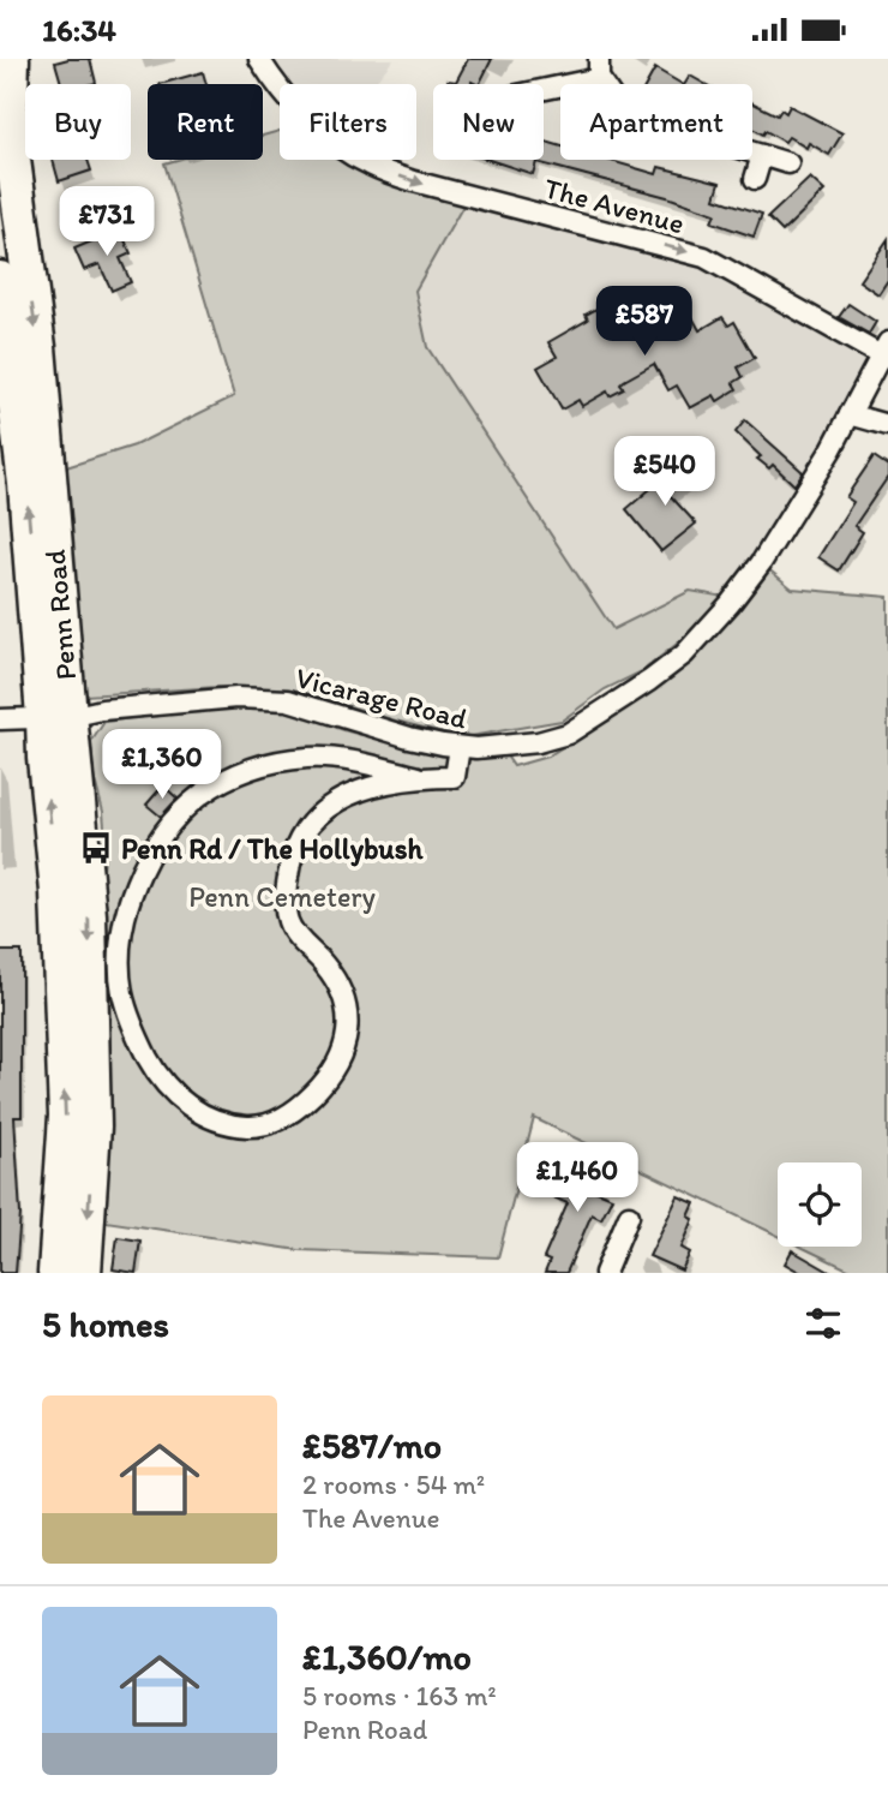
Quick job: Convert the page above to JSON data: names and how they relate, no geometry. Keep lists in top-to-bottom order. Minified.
{"streets":{"highway":["Penn Road"],"street":["The Avenue","Vicarage Road"]},"crossings":[["The Avenue","Vicarage Road"],["Penn Road","Vicarage Road"]],"parks":["Penn Cemetery"],"places":{"bus stop":["Penn Rd / The Hollybush"]},"page":{"status":"16:34","chip":["Buy","Rent","Filters","New","Apartment"],"price":["£731","£587","£540","£1,360","£1,460"],"heading":"5 homes","list":[{"name":"£587/mo","note":"2 rooms · 54 m² · The Avenue"},{"name":"£1,360/mo","note":"5 rooms · 163 m² · Penn Road"}]}}
